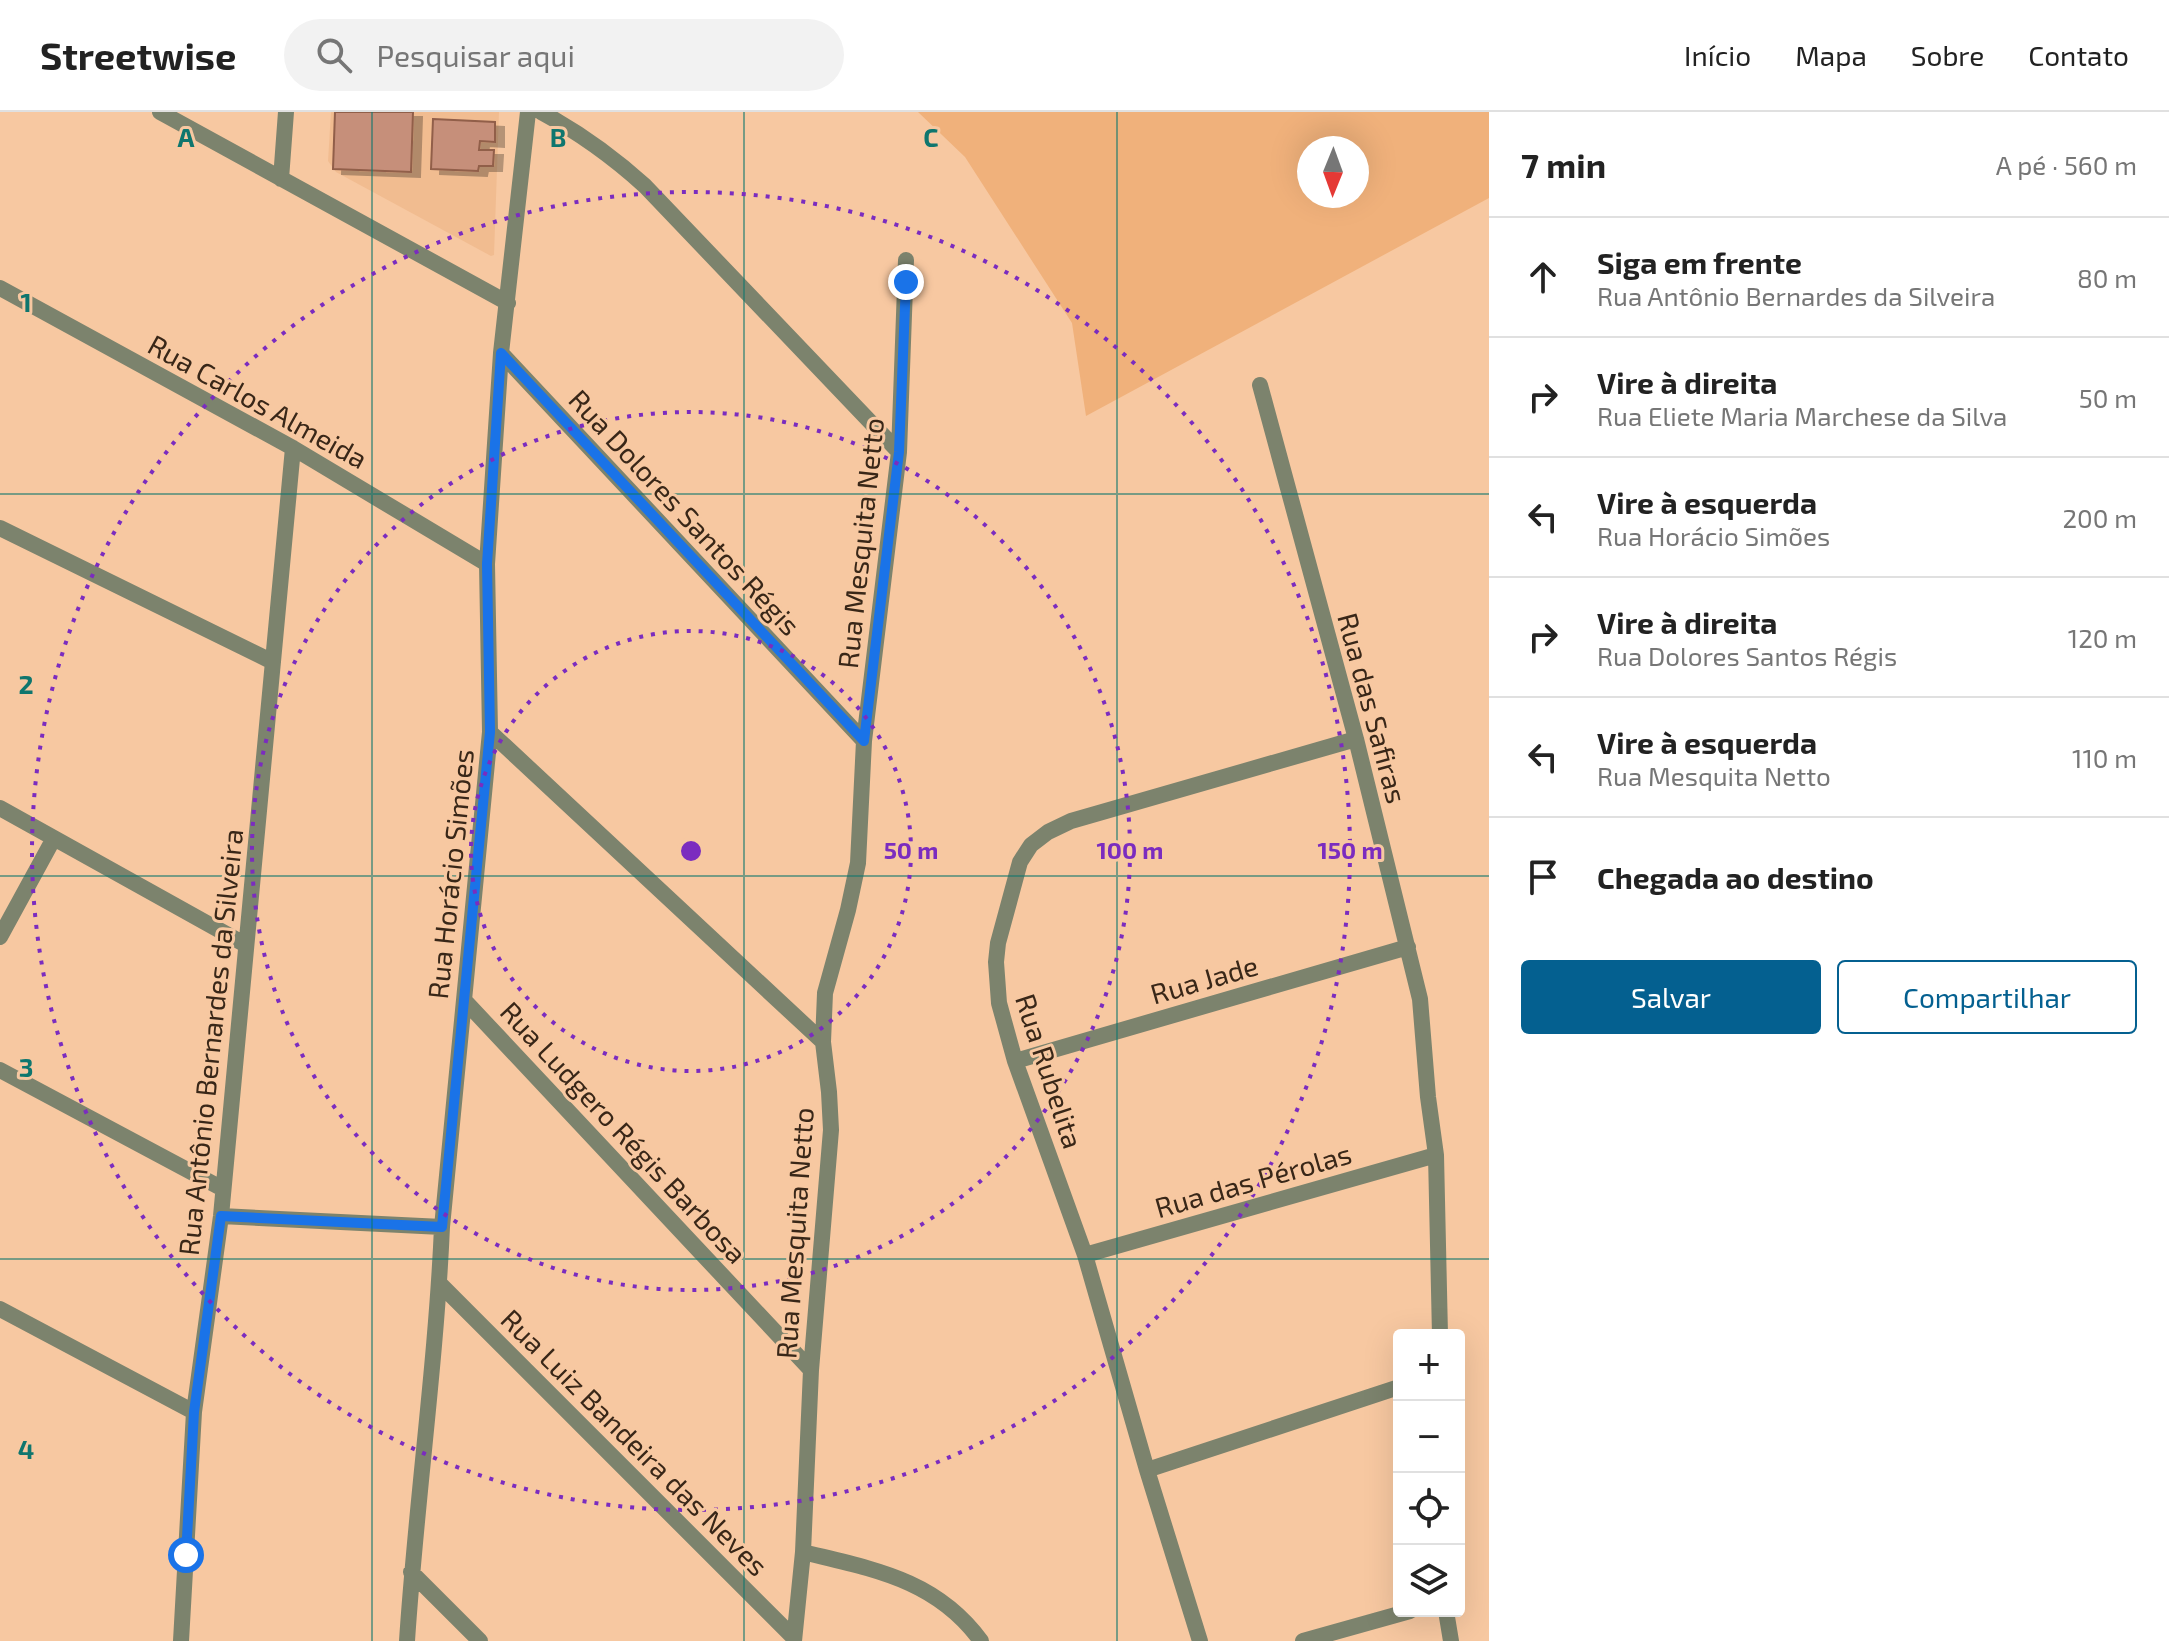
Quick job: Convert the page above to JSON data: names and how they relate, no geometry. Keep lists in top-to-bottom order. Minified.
{"streets":{"street":["Rua Carlos Almeida","Rua Dolores Santos Régis","Rua Mesquita Netto","Rua das Safiras","Rua Horácio Simões","Rua Jade","Rua Antônio Bernardes da Silveira","Rua Rubelita","Rua Ludgero Régis Barbosa","Rua das Pérolas","Rua Luiz Bandeira das Neves"]},"crossings":[["Rua Carlos Almeida","Rua Horácio Simões"],["Rua Carlos Almeida","Rua Antônio Bernardes da Silveira"],["Rua Dolores Santos Régis","Rua Mesquita Netto"],["Rua Dolores Santos Régis","Rua Horácio Simões"],["Rua Mesquita Netto","Rua Ludgero Régis Barbosa"],["Rua Mesquita Netto","Rua Luiz Bandeira das Neves"],["Rua das Safiras","Rua Jade"],["Rua das Safiras","Rua Rubelita"],["Rua das Safiras","Rua das Pérolas"],["Rua Horácio Simões","Rua Ludgero Régis Barbosa"],["Rua Horácio Simões","Rua Luiz Bandeira das Neves"],["Rua Jade","Rua Rubelita"],["Rua Rubelita","Rua das Pérolas"]],"north":"bottom","page":{"header":"Streetwise","search":"Pesquisar aqui","nav":["Início","Mapa","Sobre","Contato"],"heading":["7 min","A pé · 560 m"],"list":[["Siga em frente","Rua Antônio Bernardes da Silveira","80 m"],["Vire à direita","Rua Eliete Maria Marchese da Silva","50 m"],["Vire à esquerda","Rua Horácio Simões","200 m"],["Vire à direita","Rua Dolores Santos Régis","120 m"],["Vire à esquerda","Rua Mesquita Netto","110 m"],"Chegada ao destino"],"buttons":["Salvar","Compartilhar"],"map_buttons":["+","−"]},"grid":{"columns":["A","B","C"],"rows":["1","2","3","4"]},"rings":["50 m","100 m","150 m"]}
